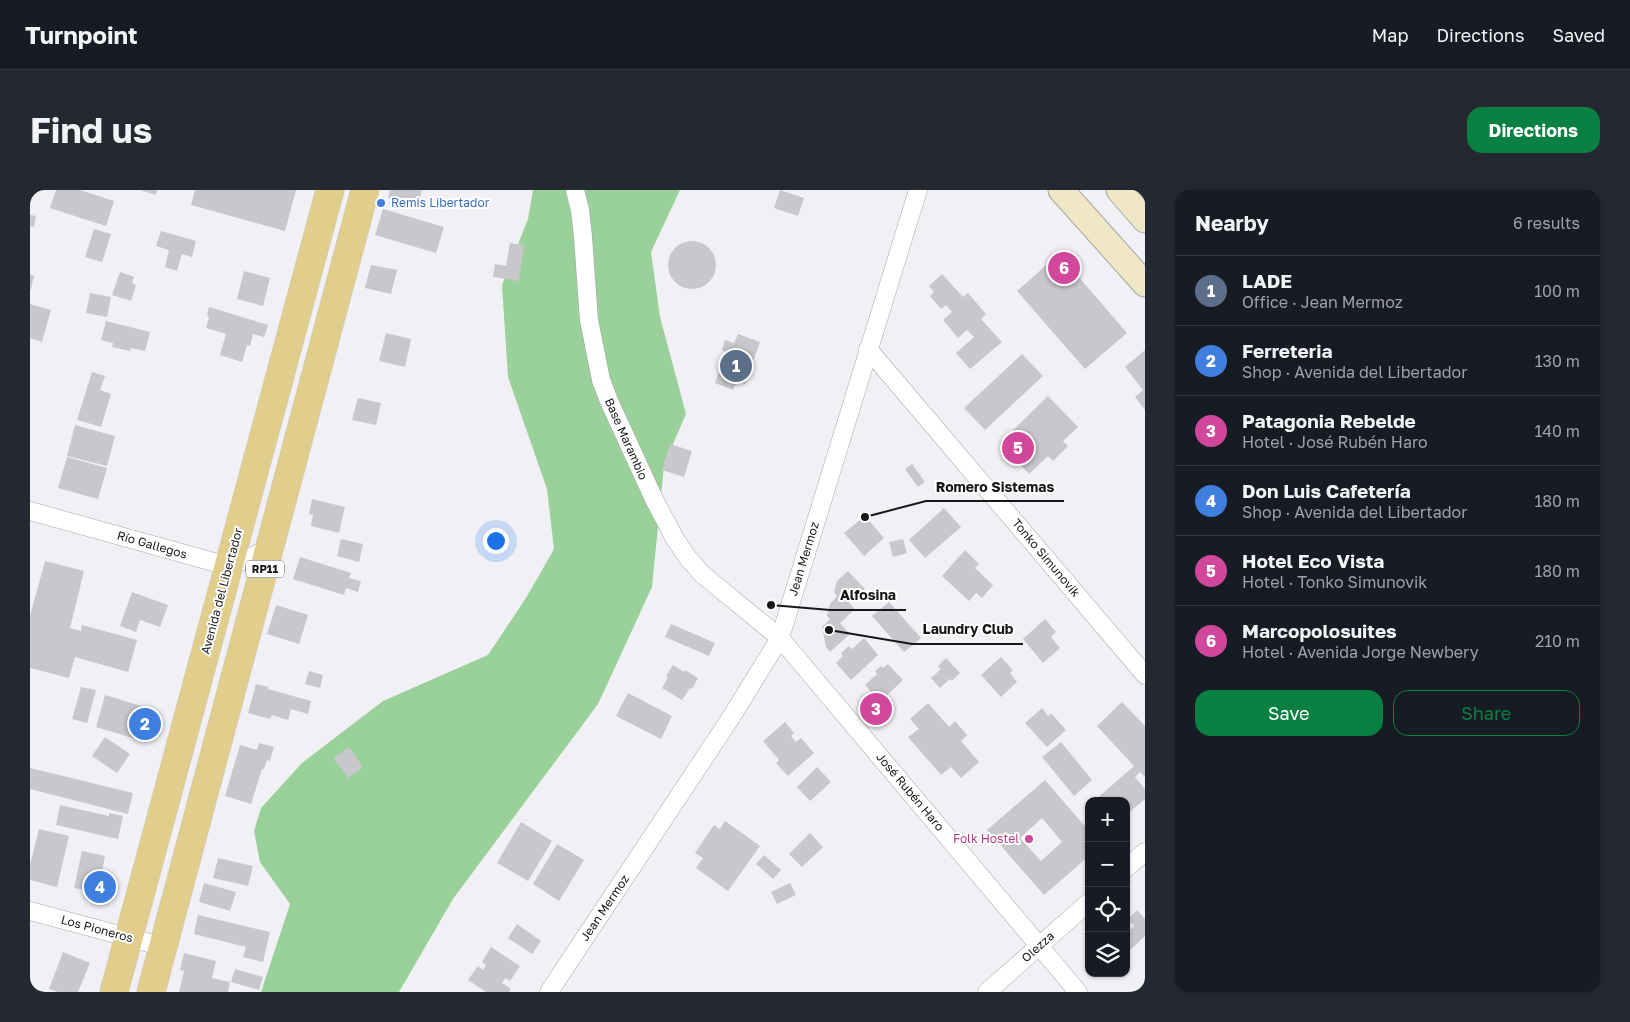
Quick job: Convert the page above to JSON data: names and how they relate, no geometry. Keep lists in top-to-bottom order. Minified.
{"streets":{"main road":["RP11","Avenida del Libertador"],"street":["Base Marambio","Río Gallegos","Tonko Simunovik","Jean Mermoz","José Rubén Haro","Los Pioneros","Olezza"]},"crossings":[["Base Marambio","Jean Mermoz"],["Base Marambio","José Rubén Haro"],["Río Gallegos","Avenida del Libertador"],["Tonko Simunovik","Jean Mermoz"],["Jean Mermoz","José Rubén Haro"],["RP11","Los Pioneros"],["Avenida del Libertador","Los Pioneros"],["José Rubén Haro","Olezza"]],"places":["Remis Libertador","Romero Sistemas","Alfosina","Laundry Club","Folk Hostel"],"page":{"header":"Turnpoint","nav":["Map","Directions","Saved"],"buttons":["Directions",["Save","Share"]],"title":"Find us","heading":["Nearby","6 results"],"pins":["6","1","5","3","2","4"],"list":[{"mark":"1","name":"LADE","note":"Office · Jean Mermoz","value":"100 m"},{"mark":"2","name":"Ferreteria","note":"Shop · Avenida del Libertador","value":"130 m"},{"mark":"3","name":"Patagonia Rebelde","note":"Hotel · José Rubén Haro","value":"140 m"},{"mark":"4","name":"Don Luis Cafetería","note":"Shop · Avenida del Libertador","value":"180 m"},{"mark":"5","name":"Hotel Eco Vista","note":"Hotel · Tonko Simunovik","value":"180 m"},{"mark":"6","name":"Marcopolosuites","note":"Hotel · Avenida Jorge Newbery","value":"210 m"}],"map_buttons":["+","−"]}}
